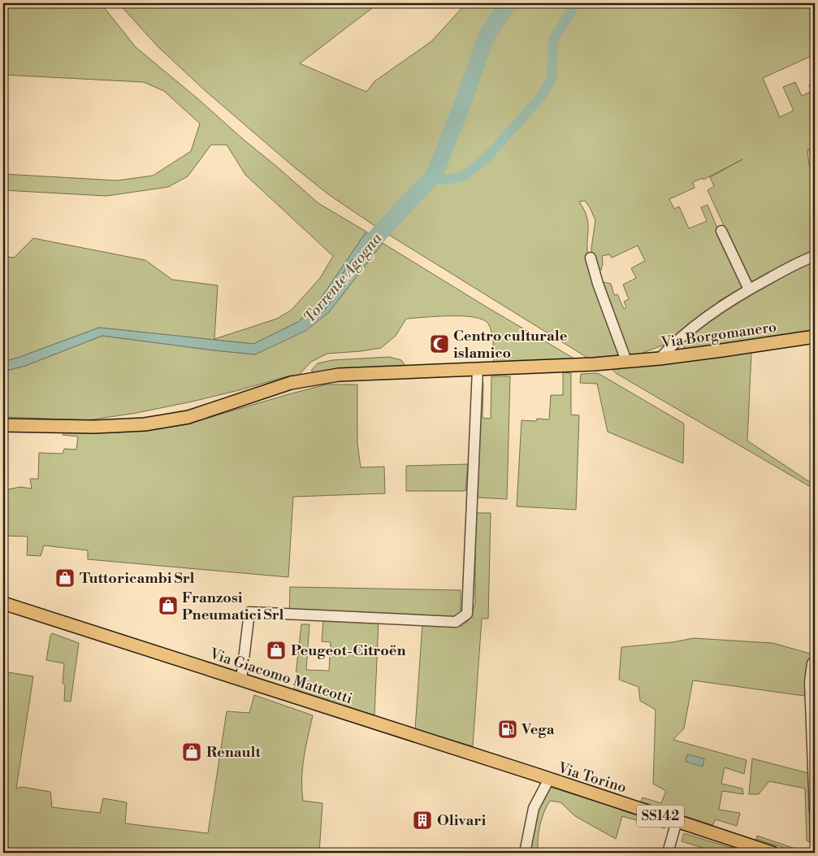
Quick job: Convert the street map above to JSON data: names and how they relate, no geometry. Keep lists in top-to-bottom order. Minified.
{"streets":{"main road":["Via Borgomanero","Via Giacomo Matteotti","Via Torino","SS142"]},"crossings":[["Via Giacomo Matteotti","Via Torino"]],"water":["Torrente Agogna"],"places":{"mosque":["Centro culturale islamico"],"shop":["Tuttoricambi Srl","Franzosi Pneumatici Srl","Peugeot-Citroën","Renault"],"fuel station":["Vega"],"building":["Olivari"]}}
